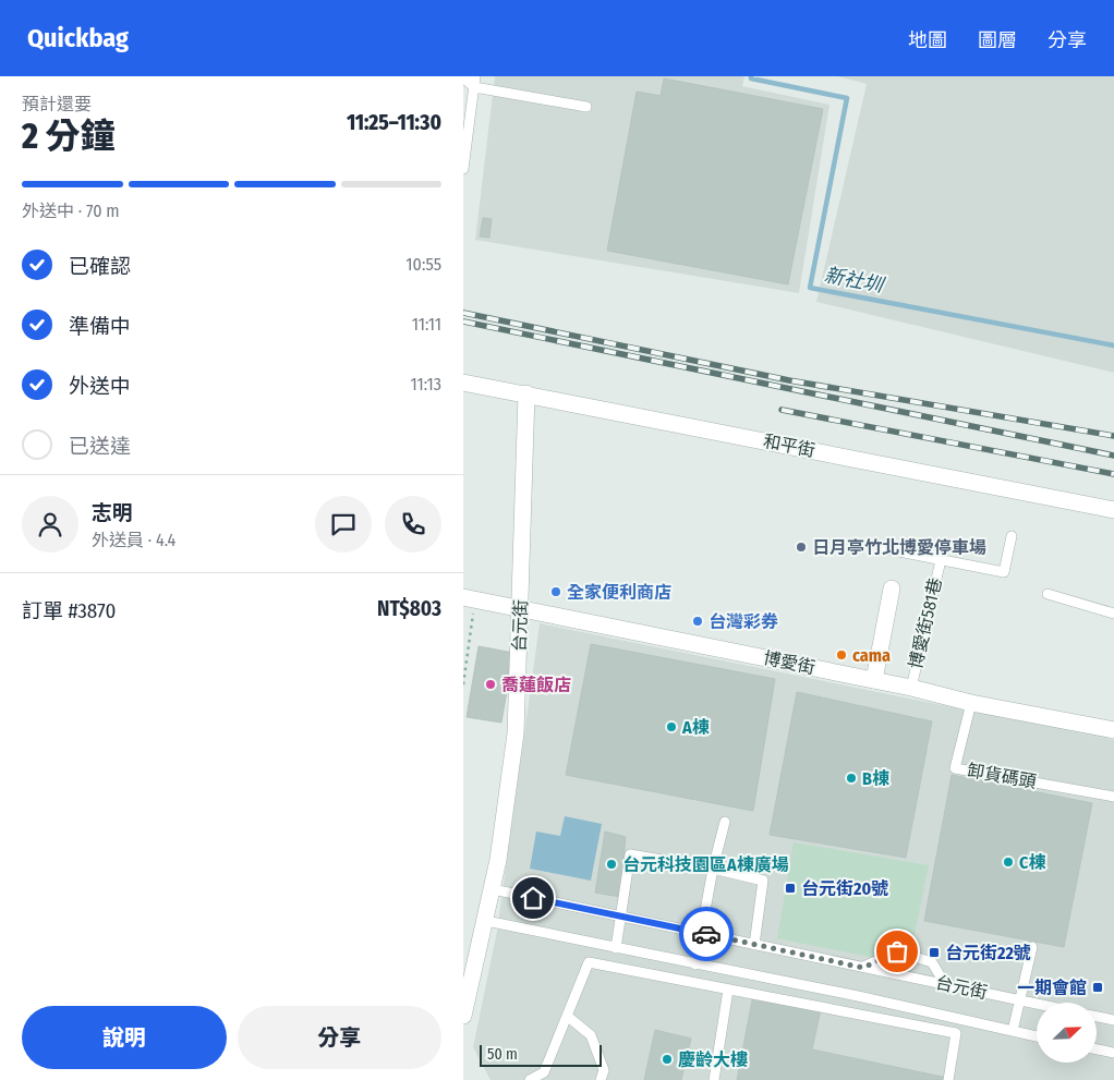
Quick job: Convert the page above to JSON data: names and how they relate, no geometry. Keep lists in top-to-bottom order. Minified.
{"streets":{"street":["和平街","台元街","博愛街"],"lane":["博愛街581巷","卸貨碼頭"]},"crossings":[["和平街","台元街"],["博愛街581巷","博愛街"],["台元街","博愛街"],["博愛街","卸貨碼頭"]],"water":["新社圳"],"places":{"other":["日月亭竹北博愛停車場","全家便利商店","台灣彩券","cama","喬蓮飯店","A棟","B棟","C棟","台元科技園區A棟廣場","慶齡大樓"],"transit":["台元街20號","台元街22號","一期會館"]},"scale_bar":"50 m","north":"top right","page":{"header":"Quickbag","nav":["地圖","圖層","分享"],"heading":["2 分鐘","預計還要","11:25–11:30"],"panel":["志明","外送員 · 4.4","訂單 #3870","NT$803"],"bar":"外送中 · 70 m","list":[["已確認","10:55"],["準備中","11:11"],["外送中","11:13"],"已送達"],"buttons":["說明","分享"],"scale":"50 m"}}
